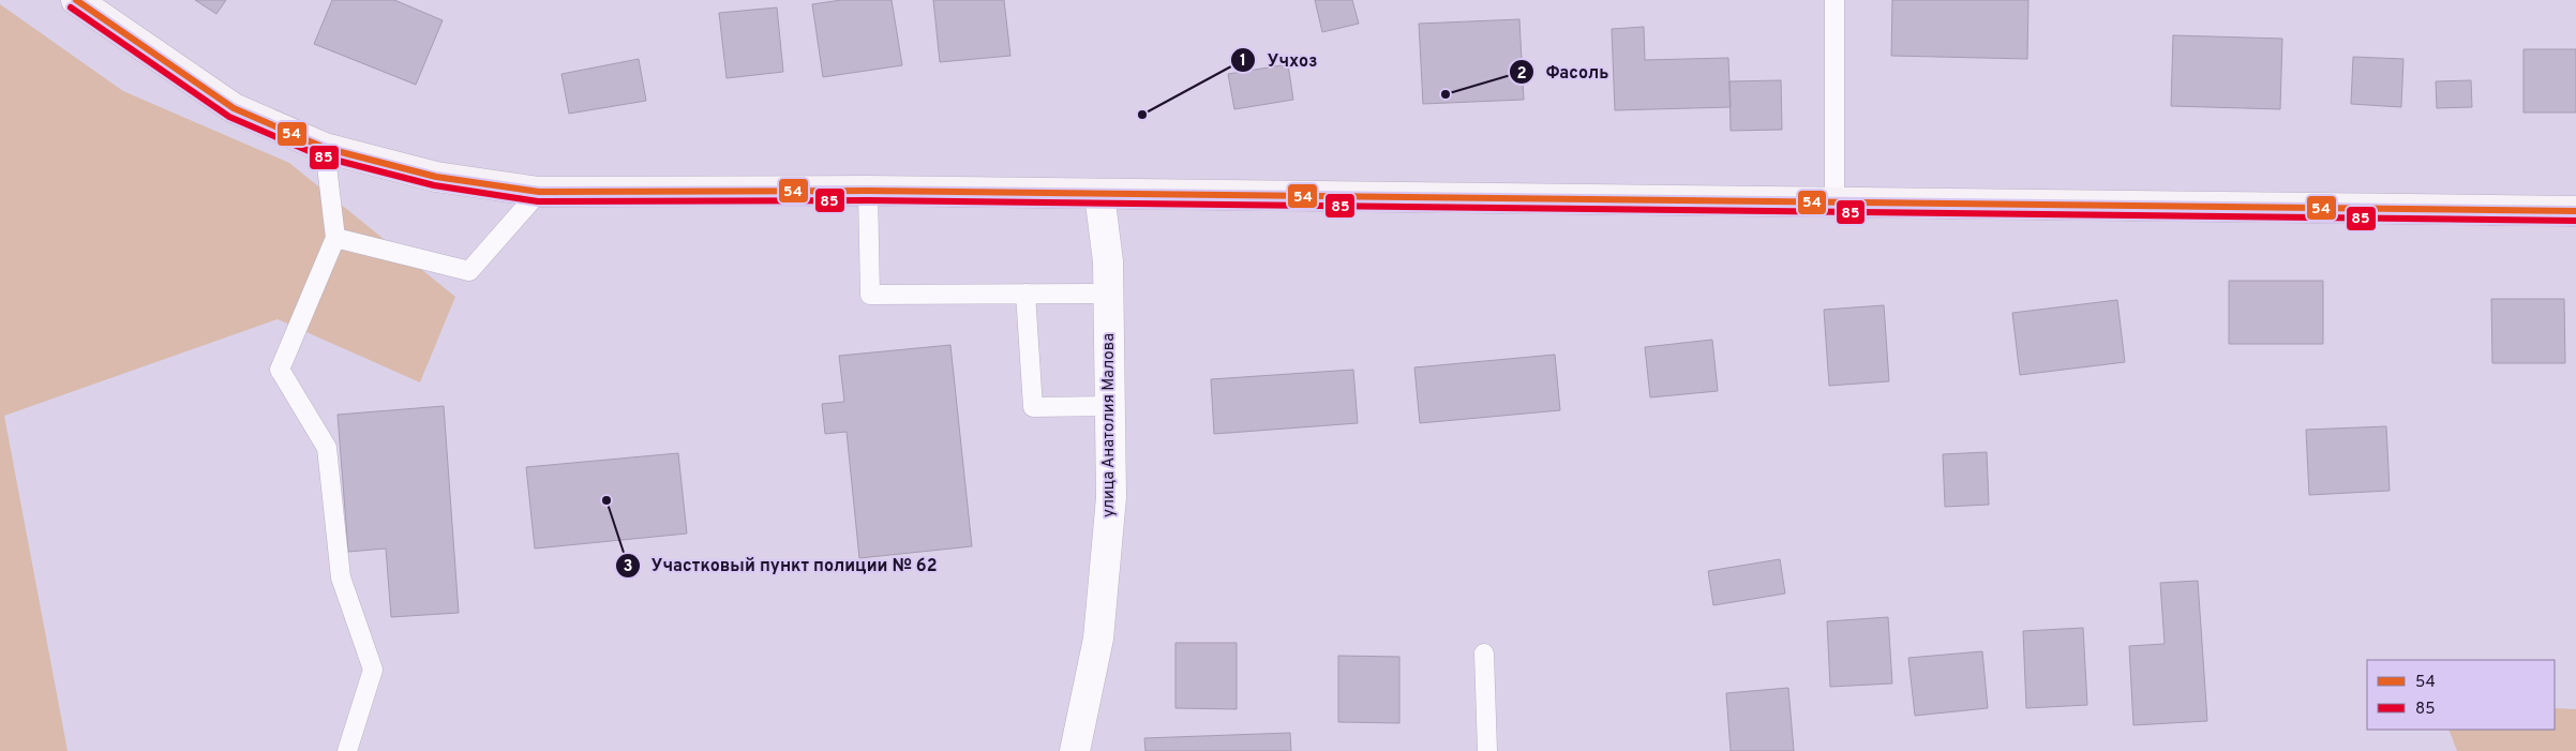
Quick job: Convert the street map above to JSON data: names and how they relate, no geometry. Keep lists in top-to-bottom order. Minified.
{"streets":{"street":["улица Анатолия Малова"]},"places":["Фасоль","Учхоз","Участковый пункт полиции № 62"],"lines":["transit line 54","transit line 85"],"legend":["54","85"]}
